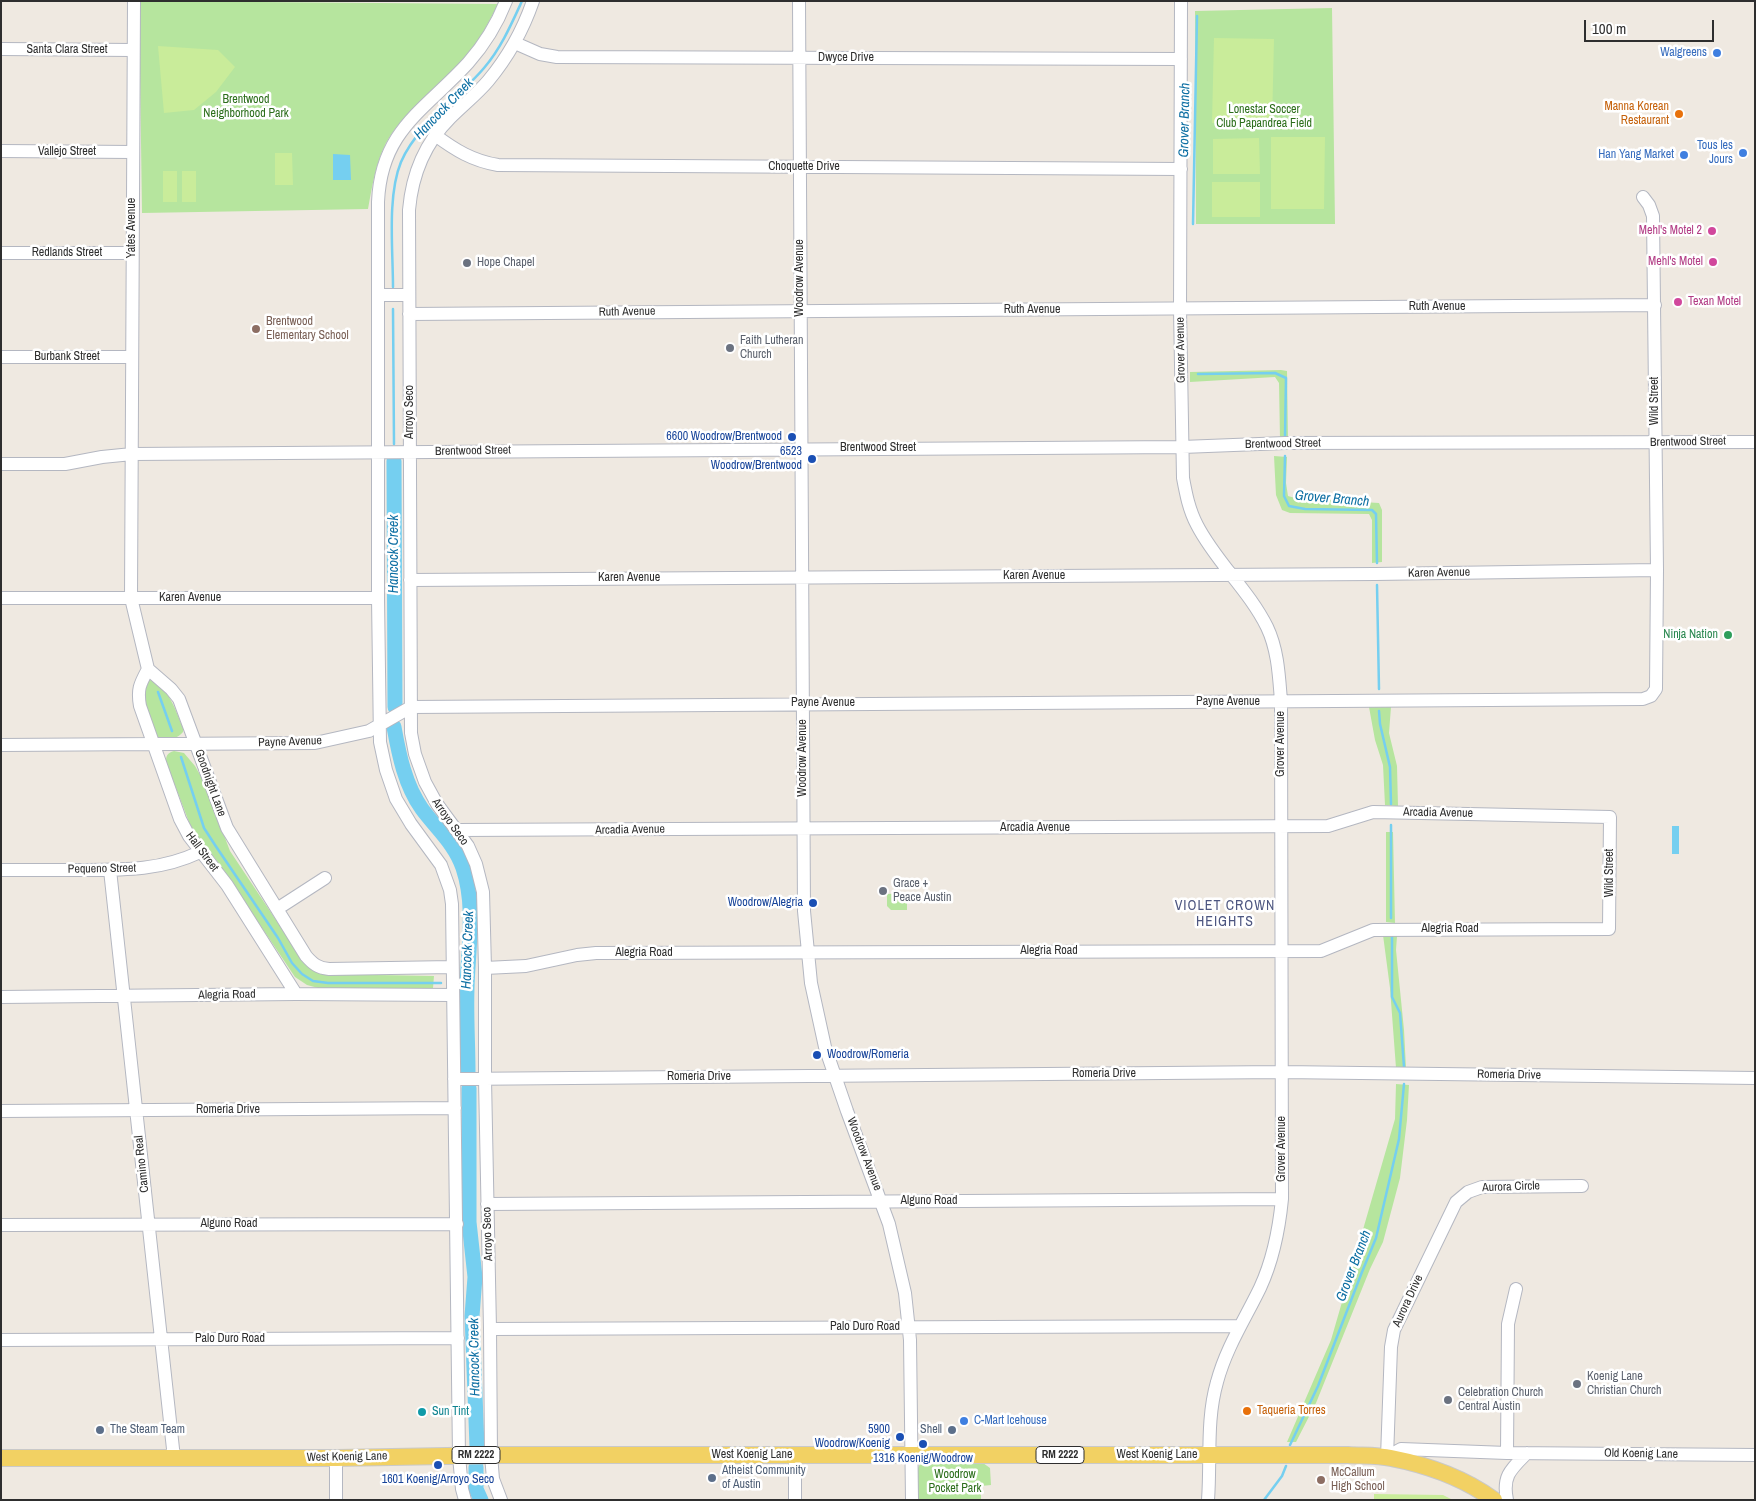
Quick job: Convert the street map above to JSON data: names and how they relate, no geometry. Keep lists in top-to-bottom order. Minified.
{"streets":{"main road":["RM 2222","West Koenig Lane"],"street":["Santa Clara Street","Dwyce Drive","Vallejo Street","Choquette Drive","Yates Avenue","Redlands Street","Woodrow Avenue","Ruth Avenue","Grover Avenue","Burbank Street","Wild Street","Arroyo Seco","Brentwood Street","Karen Avenue","Payne Avenue","Goodnight Lane","Arcadia Avenue","Hall Street","Pequeno Street","Alegria Road","Romeria Drive","Camino Real","Aurora Circle","Alguno Road","Aurora Drive","Palo Duro Road","Old Koenig Lane"]},"crossings":[["Santa Clara Street","Yates Avenue"],["Dwyce Drive","Woodrow Avenue"],["Dwyce Drive","Grover Avenue"],["Dwyce Drive","Arroyo Seco"],["Vallejo Street","Yates Avenue"],["Choquette Drive","Woodrow Avenue"],["Choquette Drive","Grover Avenue"],["Choquette Drive","Arroyo Seco"],["Yates Avenue","Redlands Street"],["Yates Avenue","Burbank Street"],["Yates Avenue","Brentwood Street"],["Woodrow Avenue","Ruth Avenue"],["Woodrow Avenue","Brentwood Street"],["Woodrow Avenue","Karen Avenue"],["Woodrow Avenue","Payne Avenue"],["Woodrow Avenue","Arcadia Avenue"],["Woodrow Avenue","Alegria Road"],["Woodrow Avenue","Romeria Drive"],["Woodrow Avenue","Alguno Road"],["Woodrow Avenue","Palo Duro Road"],["Woodrow Avenue","West Koenig Lane"],["Ruth Avenue","Grover Avenue"],["Ruth Avenue","Wild Street"],["Ruth Avenue","Arroyo Seco"],["Grover Avenue","Brentwood Street"],["Grover Avenue","Karen Avenue"],["Grover Avenue","Payne Avenue"],["Grover Avenue","Arcadia Avenue"],["Grover Avenue","Alegria Road"],["Grover Avenue","Romeria Drive"],["Grover Avenue","Alguno Road"],["Grover Avenue","Palo Duro Road"],["Grover Avenue","West Koenig Lane"],["Wild Street","Brentwood Street"],["Wild Street","Karen Avenue"],["Wild Street","Payne Avenue"],["Wild Street","Arcadia Avenue"],["Wild Street","Alegria Road"],["Arroyo Seco","Brentwood Street"],["Arroyo Seco","Karen Avenue"],["Arroyo Seco","Payne Avenue"],["Arroyo Seco","Arcadia Avenue"],["Arroyo Seco","Alegria Road"],["Arroyo Seco","Romeria Drive"],["Arroyo Seco","Alguno Road"],["Arroyo Seco","Palo Duro Road"],["Arroyo Seco","West Koenig Lane"],["Payne Avenue","Goodnight Lane"],["Payne Avenue","Hall Street"],["Goodnight Lane","Hall Street"],["Hall Street","Pequeno Street"],["Hall Street","Alegria Road"],["Pequeno Street","Camino Real"],["Alegria Road","Camino Real"],["Romeria Drive","Camino Real"],["Camino Real","Alguno Road"],["Camino Real","Palo Duro Road"],["Camino Real","West Koenig Lane"],["Aurora Circle","Aurora Drive"],["Aurora Drive","Old Koenig Lane"],["Aurora Drive","West Koenig Lane"],["Old Koenig Lane","West Koenig Lane"]],"districts":["VIOLET CROWN HEIGHTS"],"water":["Hancock Creek","Grover Branch"],"parks":["Brentwood Neighborhood Park","Lonestar Soccer Club Papandrea Field","Woodrow Pocket Park"],"places":["Walgreens","Manna Korean Restaurant","Tous les Jours","Han Yang Market","Mehl's Motel 2","Mehl's Motel","Hope Chapel","Texan Motel","Brentwood Elementary School","Faith Lutheran Church","6600 Woodrow/Brentwood","6523 Woodrow/Brentwood","Ninja Nation","Grace + Peace Austin","Woodrow/Alegria","Woodrow/Romeria","Koenig Lane Christian Church","Celebration Church Central Austin","Taqueria Torres","Sun Tint","C-Mart Icehouse","The Steam Team","Shell","5900 Woodrow/Koenig","1316 Koenig/Woodrow","1601 Koenig/Arroyo Seco","Atheist Community of Austin","McCallum High School"],"scale_bar":"100 m"}
